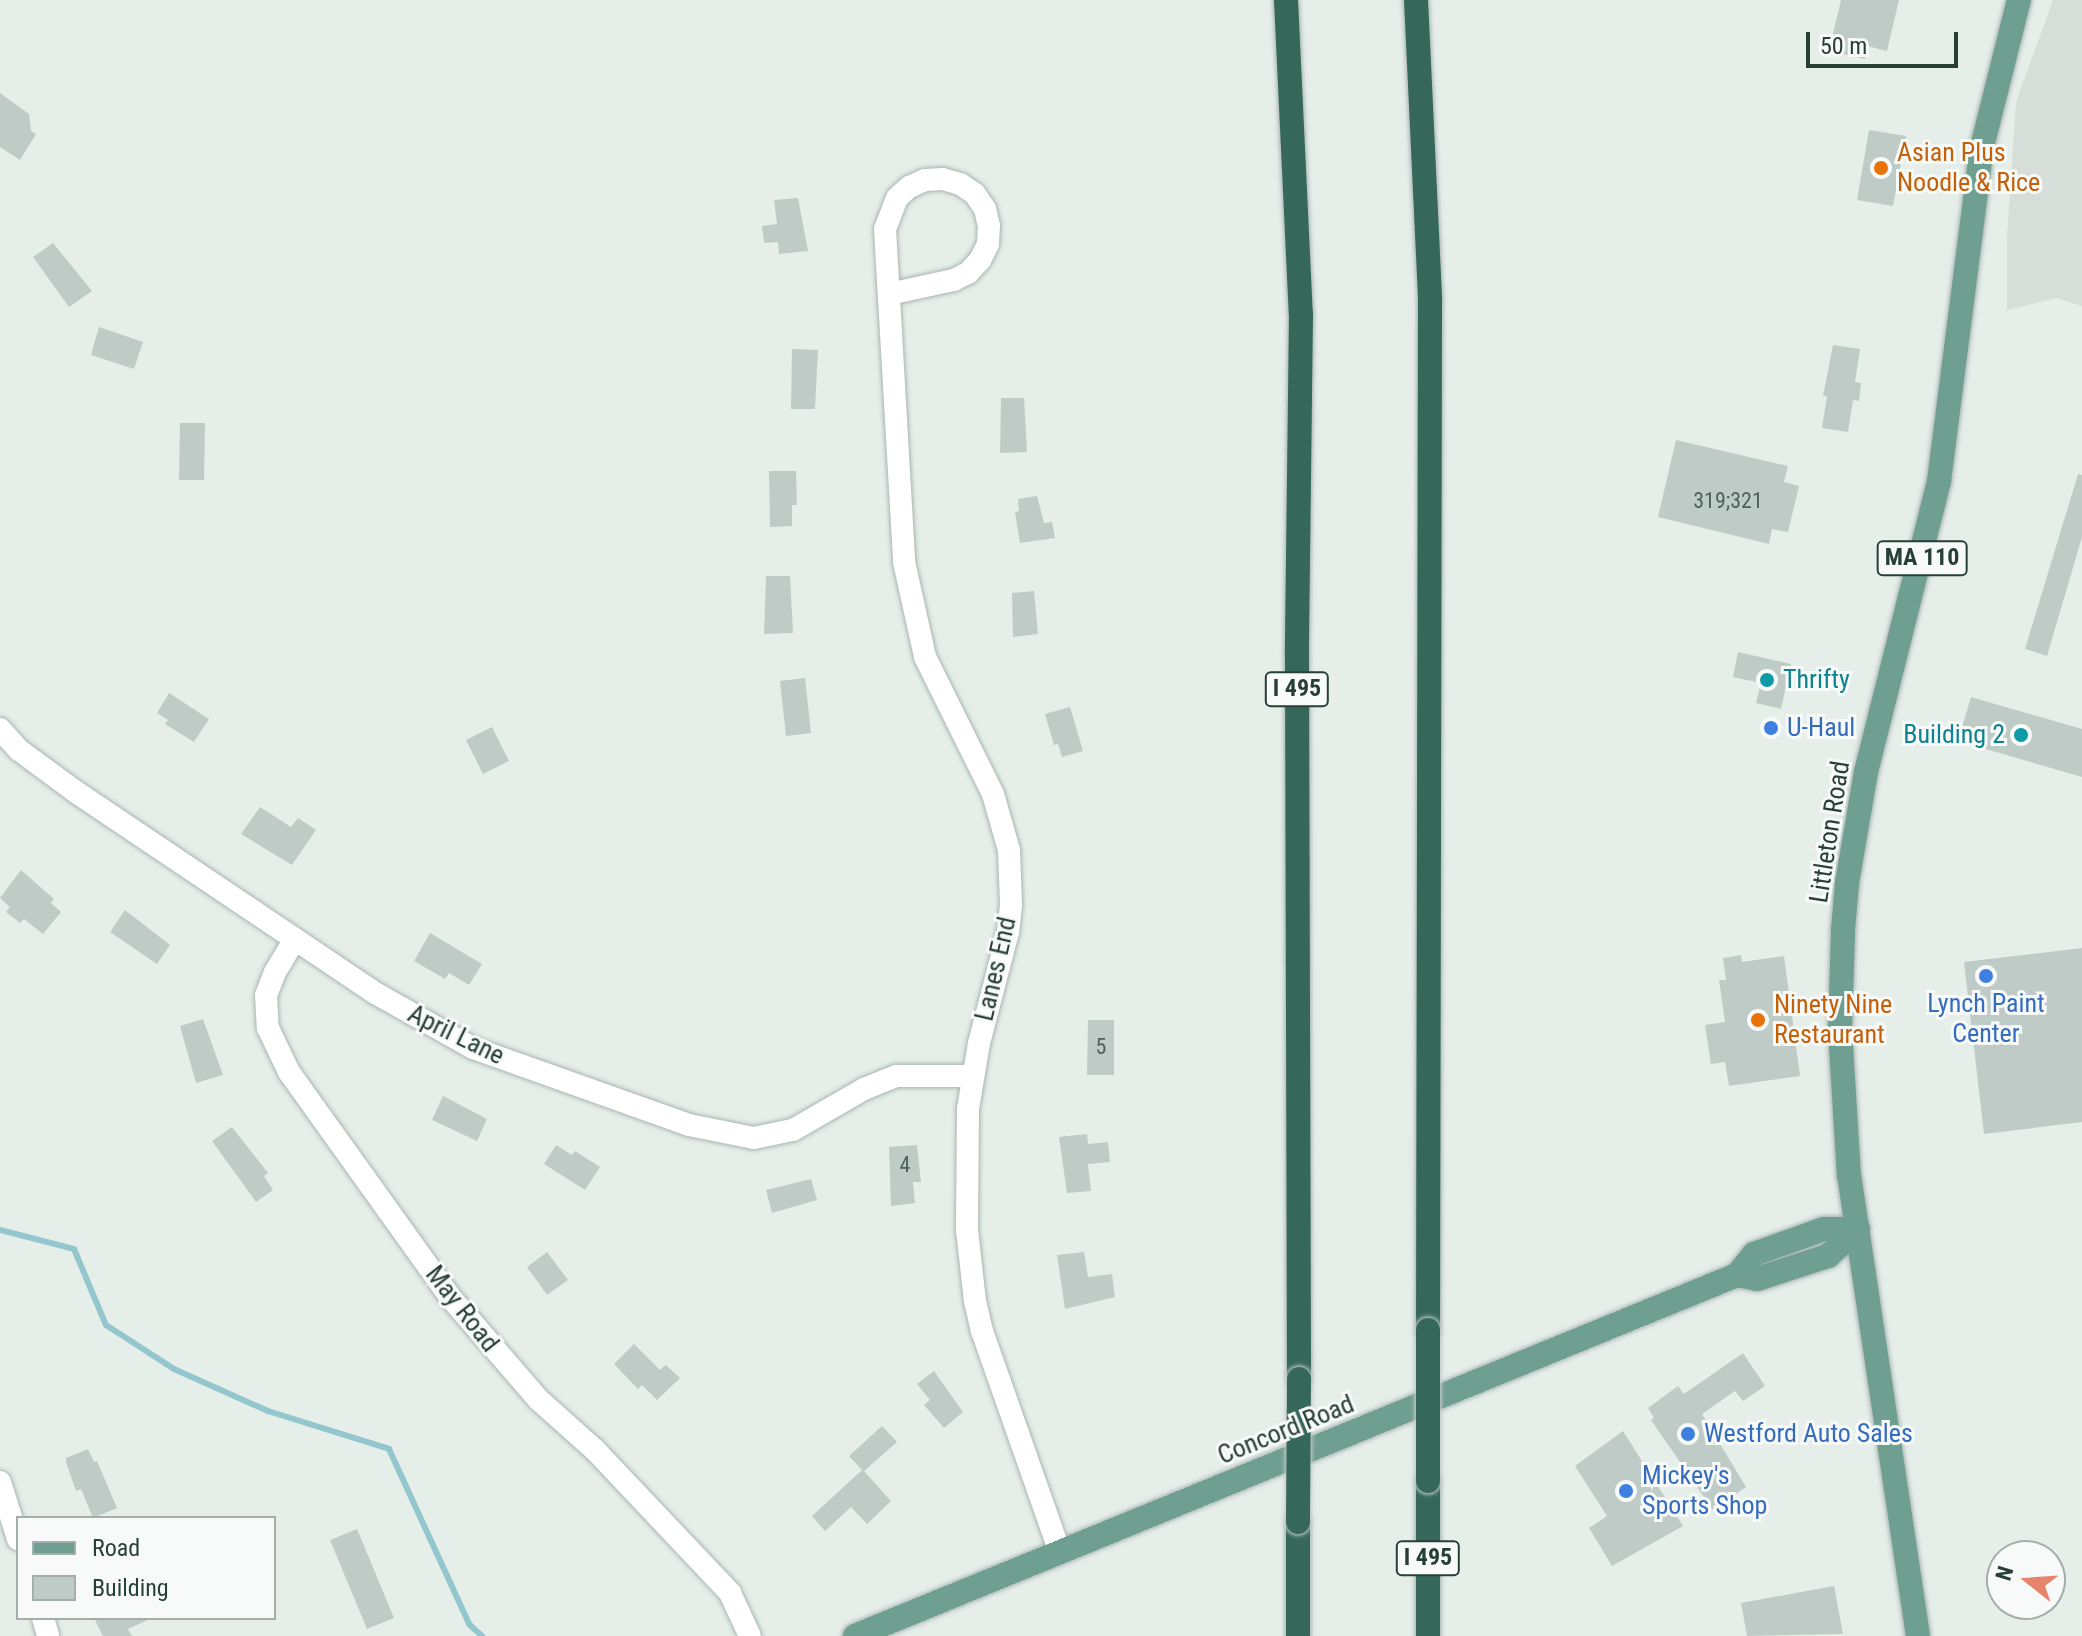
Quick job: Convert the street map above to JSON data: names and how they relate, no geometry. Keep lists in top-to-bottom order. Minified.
{"streets":{"highway":["I 495"],"main road":["MA 110","Littleton Road","Concord Road"],"street":["Lanes End","April Lane","May Road"]},"crossings":[["Littleton Road","Concord Road"],["Lanes End","April Lane"],["Lanes End","Concord Road"],["April Lane","May Road"]],"places":["Asian Plus Noodle & Rice","Thrifty","U-Haul","Building 2","Lynch Paint Center","Ninety Nine Restaurant","Westford Auto Sales","Mickey's Sports Shop"],"house_numbers":["319;321","5","4"],"legend":["Road","Building"],"scale_bar":"50 m","north":"left"}
